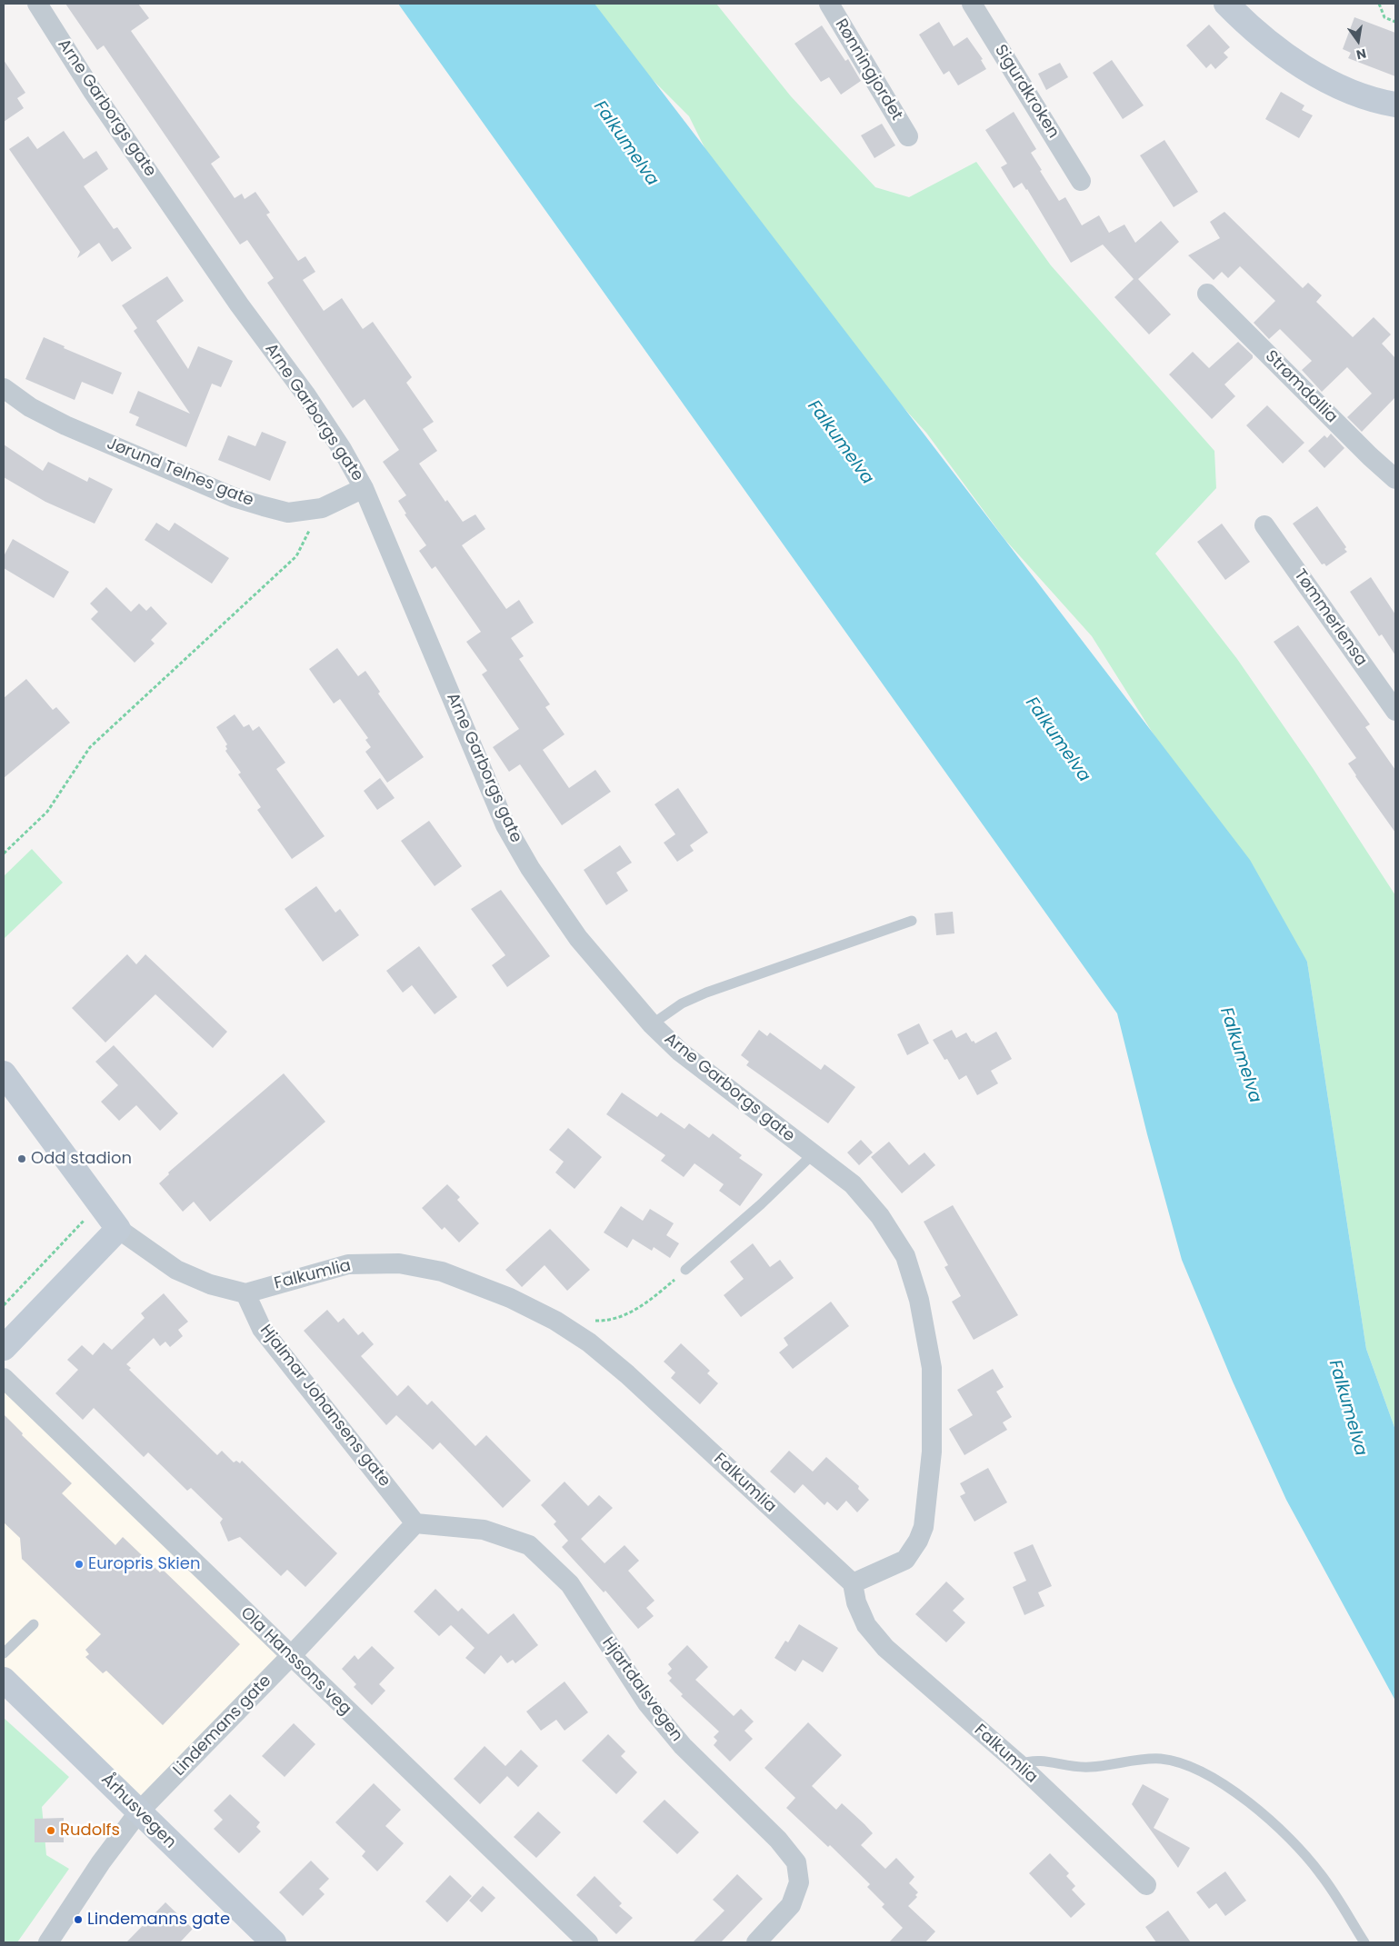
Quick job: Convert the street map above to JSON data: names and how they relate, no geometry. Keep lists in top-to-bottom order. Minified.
{"streets":{"street":["Rønningjordet","Sigurdkroken","Arne Garborgs gate","Strømdallia","Jørund Telnes gate","Tømmerlensa","Falkumlia","Hjalmar Johansens gate","Ola Hanssons veg","Hjartdalsvegen","Lindemans gate","Århusvegen"]},"crossings":[["Arne Garborgs gate","Jørund Telnes gate"],["Arne Garborgs gate","Falkumlia"],["Falkumlia","Hjalmar Johansens gate"],["Hjalmar Johansens gate","Hjartdalsvegen"],["Hjalmar Johansens gate","Lindemans gate"],["Ola Hanssons veg","Lindemans gate"],["Hjartdalsvegen","Lindemans gate"],["Lindemans gate","Århusvegen"]],"water":["Falkumelva"],"places":["Odd stadion","Europris Skien","Rudolfs","Lindemanns gate"],"north":"bottom"}
